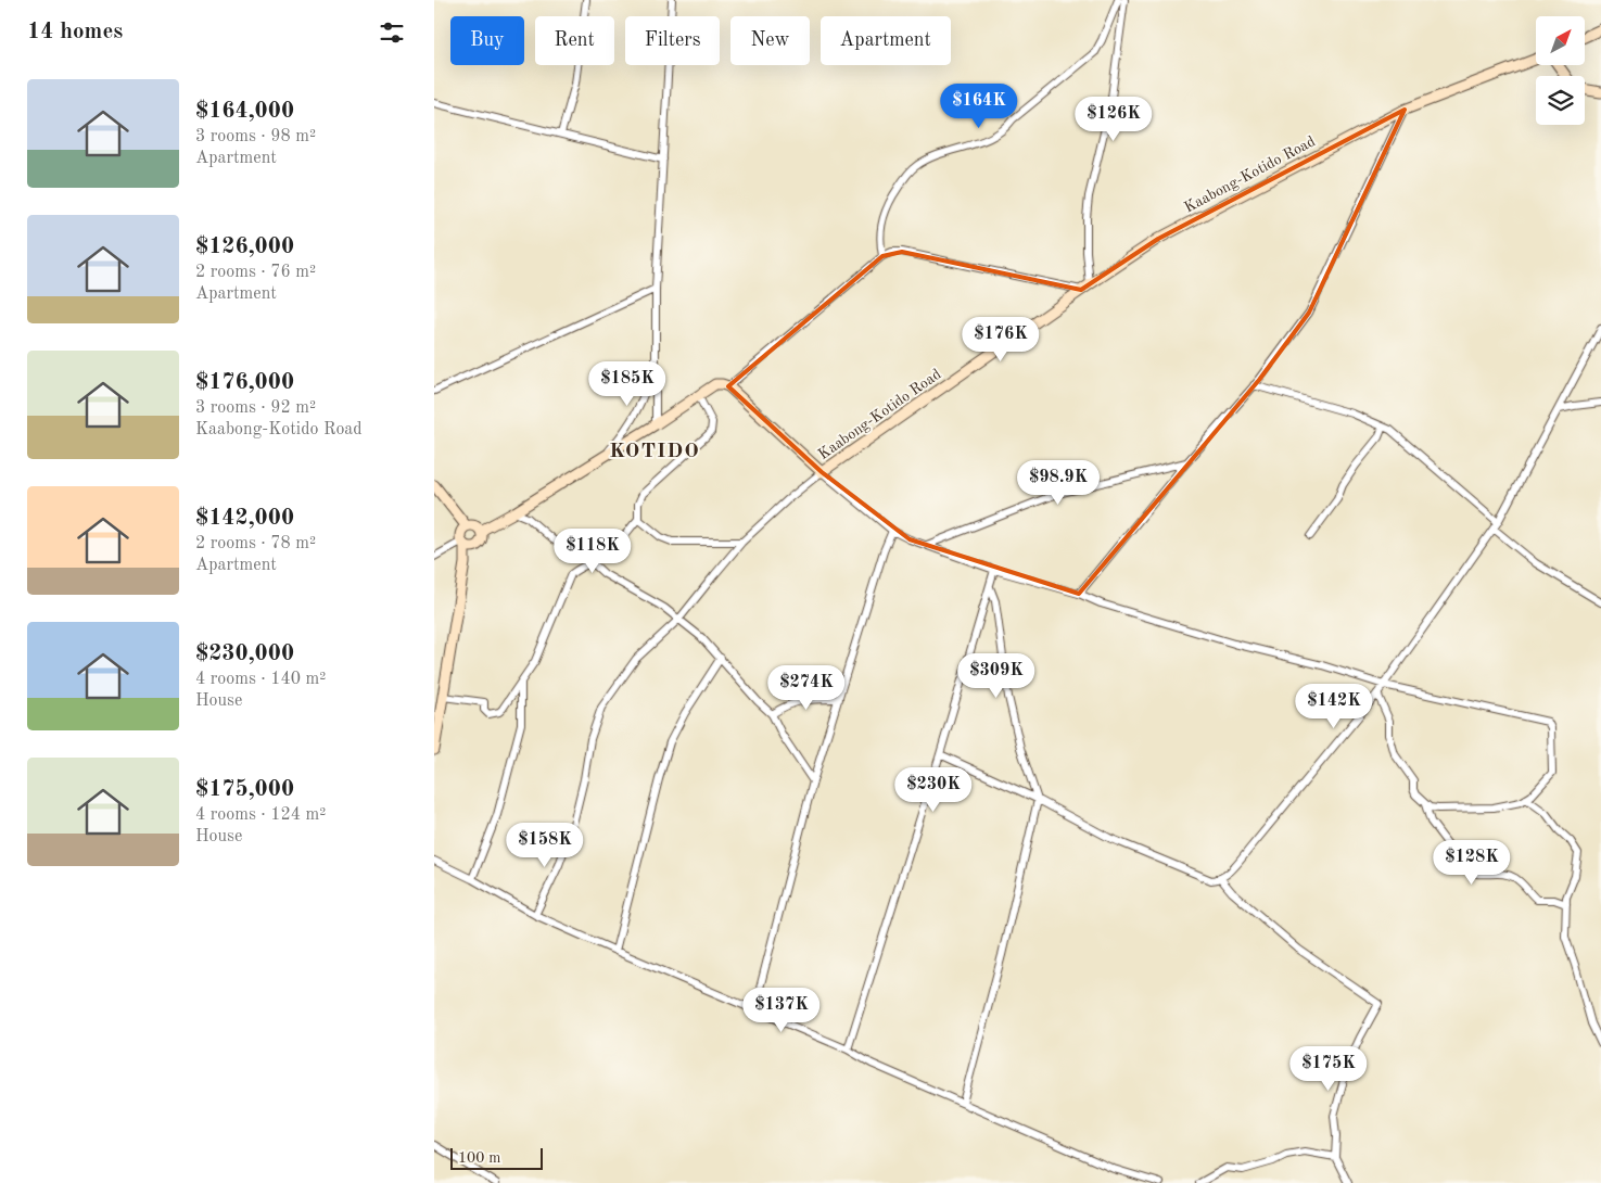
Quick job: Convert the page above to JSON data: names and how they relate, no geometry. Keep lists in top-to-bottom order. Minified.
{"streets":{"street":["Kaabong-Kotido Road"]},"districts":["KOTIDO"],"scale_bar":"100 m","north":"top right","page":{"heading":"14 homes","chip":["Buy","Rent","Filters","New","Apartment"],"list":[{"name":"$164,000","note":"3 rooms · 98 m² · Apartment"},{"name":"$126,000","note":"2 rooms · 76 m² · Apartment"},{"name":"$176,000","note":"3 rooms · 92 m² · Kaabong-Kotido Road"},{"name":"$142,000","note":"2 rooms · 78 m² · Apartment"},{"name":"$230,000","note":"4 rooms · 140 m² · House"},{"name":"$175,000","note":"4 rooms · 124 m² · House"}],"price":["$164K","$126K","$176K","$185K","$98.9K","$118K","$309K","$274K","$142K","$230K","$158K","$128K","$137K","$175K"],"scale":"100 m"}}
